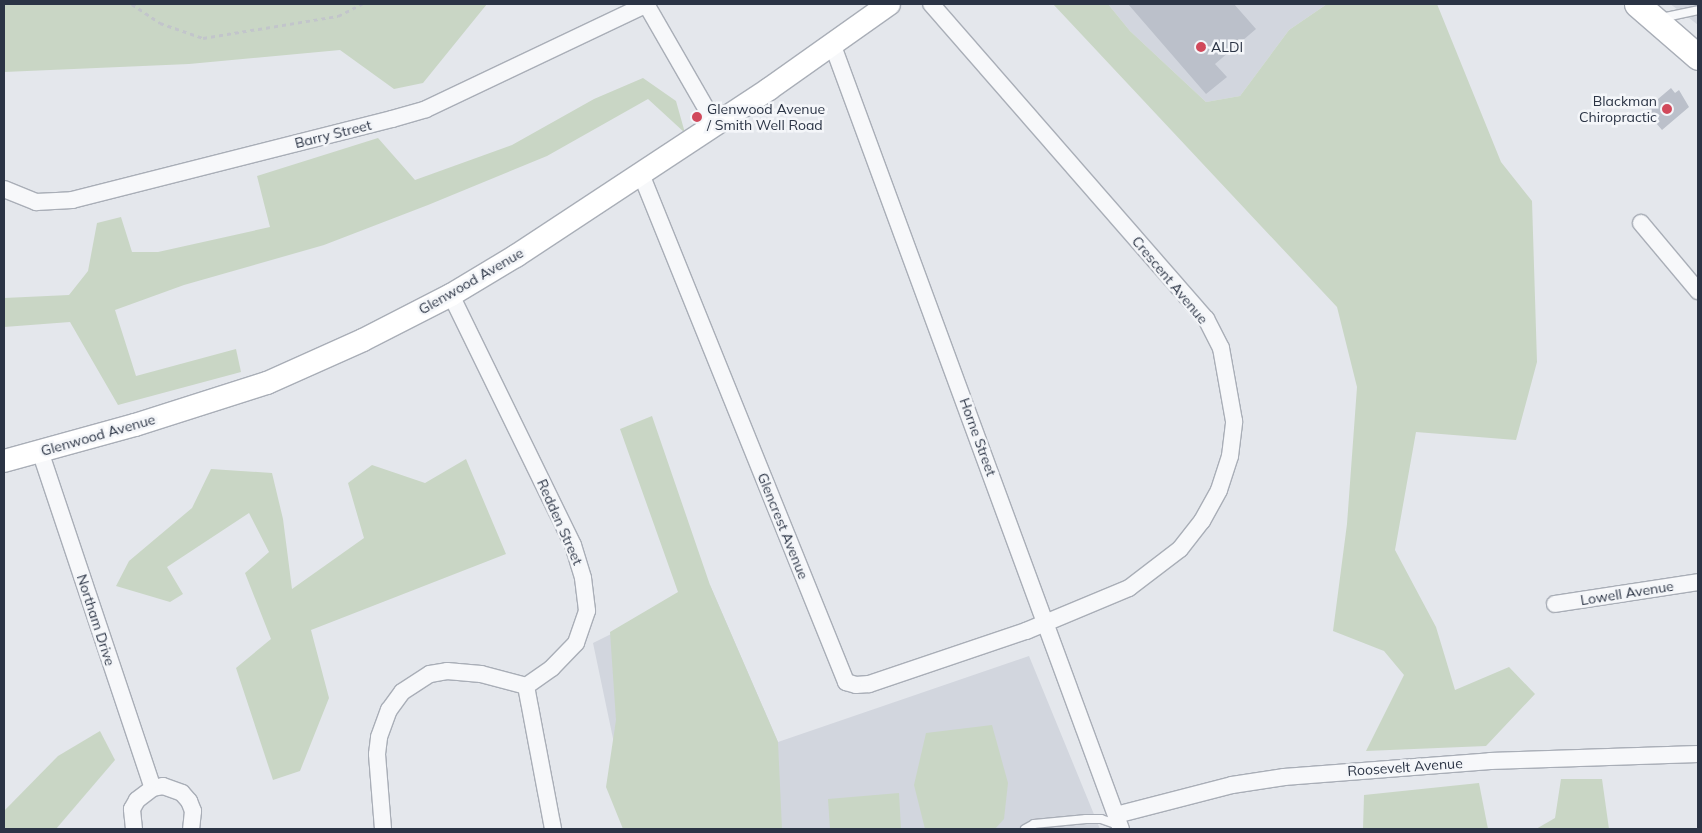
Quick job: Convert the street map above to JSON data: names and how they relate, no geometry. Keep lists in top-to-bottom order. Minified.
{"streets":{"street":["Barry Street","Crescent Avenue","Glenwood Avenue","Horne Street","Redden Street","Glencrest Avenue","Lowell Avenue","Northam Drive","Roosevelt Avenue"]},"crossings":[["Crescent Avenue","Horne Street"],["Crescent Avenue","Glencrest Avenue"],["Glenwood Avenue","Horne Street"],["Glenwood Avenue","Redden Street"],["Glenwood Avenue","Glencrest Avenue"],["Glenwood Avenue","Northam Drive"],["Horne Street","Glencrest Avenue"],["Horne Street","Roosevelt Avenue"]],"places":["ALDI","Blackman Chiropractic","Glenwood Avenue / Smith Well Road"]}
